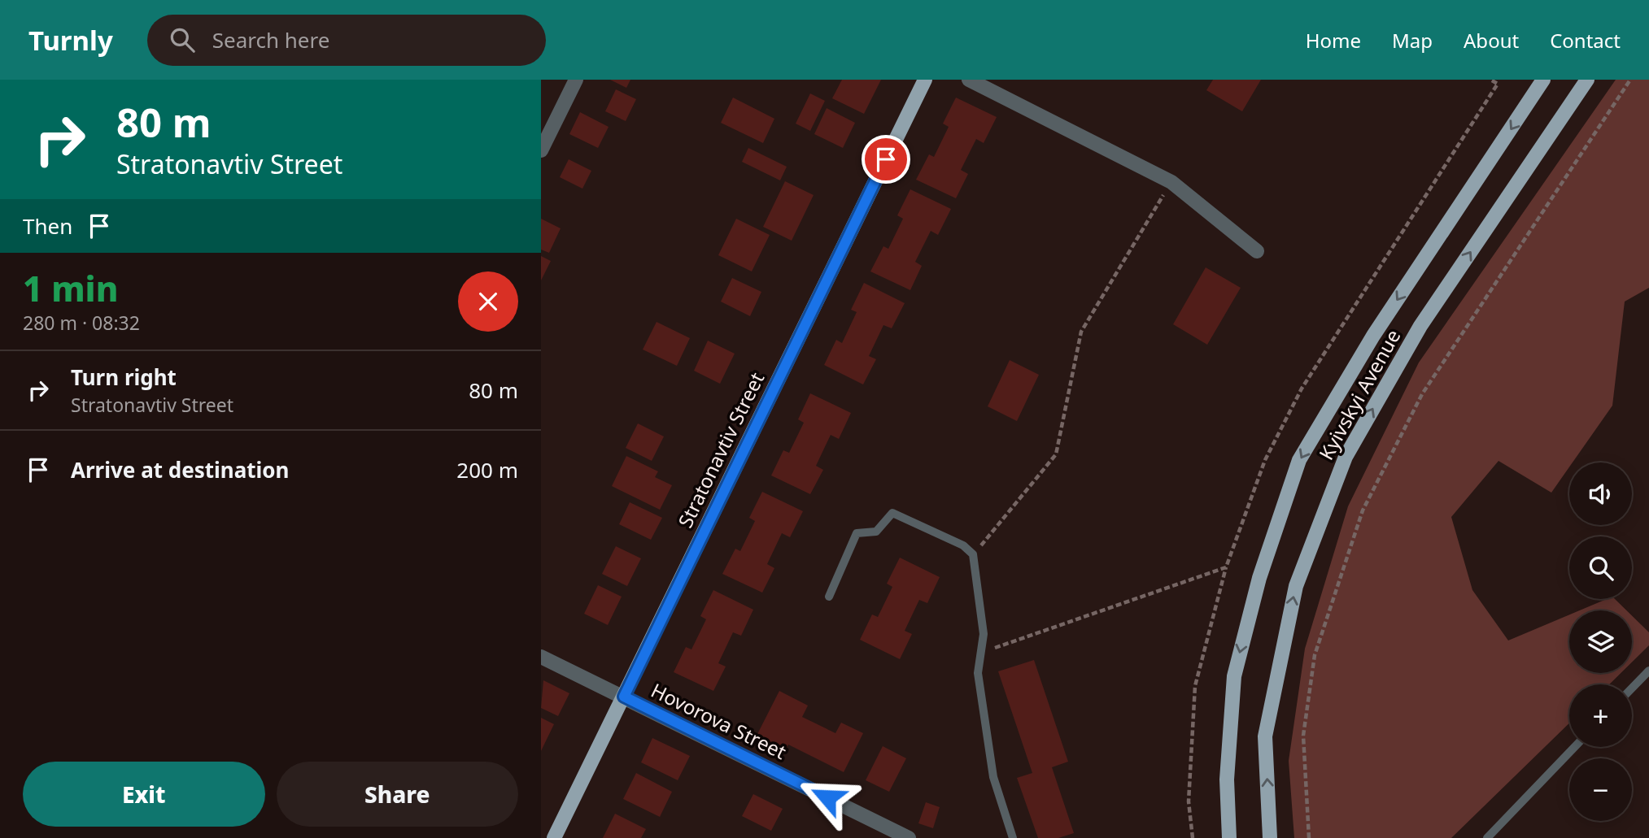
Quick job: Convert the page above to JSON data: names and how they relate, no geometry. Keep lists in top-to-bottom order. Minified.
{"streets":{"main road":["Kyivskyi Avenue","Stratonavtiv Street"],"street":["Hovorova Street"]},"crossings":[["Stratonavtiv Street","Hovorova Street"]],"page":{"header":"Turnly","search":"Search here","nav":["Home","Map","About","Contact"],"turn":["80 m","Stratonavtiv Street"],"then":"Then","heading":["1 min","280 m · 08:32"],"list":[{"name":"Turn right","note":"Stratonavtiv Street","value":"80 m"},{"name":"Arrive at destination","value":"200 m"}],"map_buttons":["+","−"],"buttons":["Exit","Share"]}}
